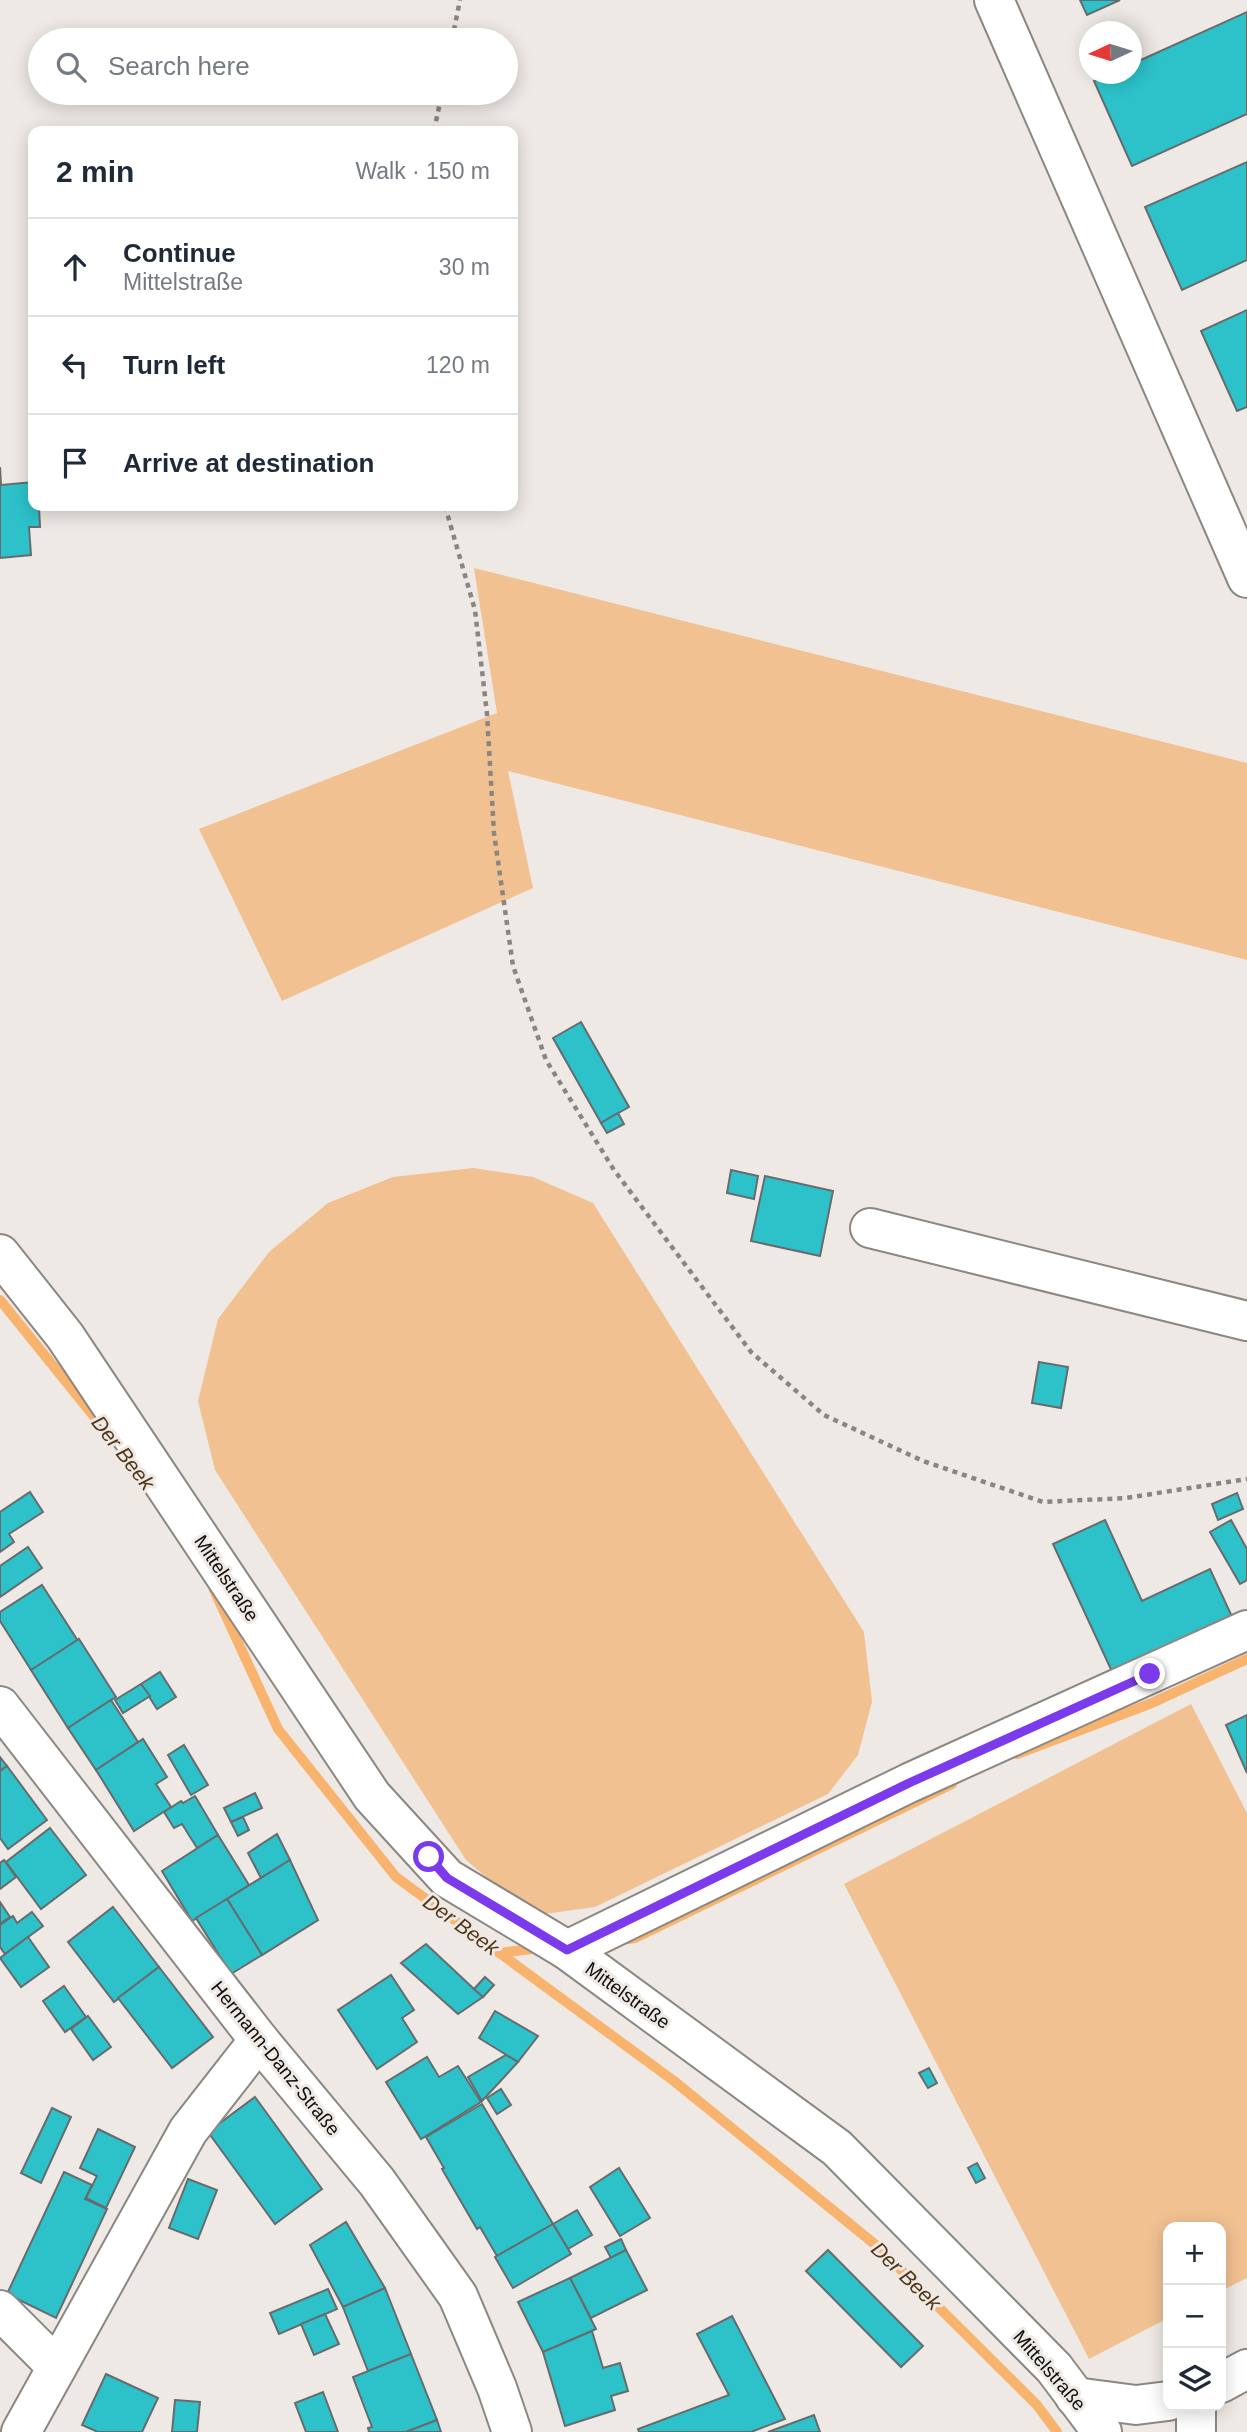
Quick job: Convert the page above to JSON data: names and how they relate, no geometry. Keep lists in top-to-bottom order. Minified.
{"streets":{"street":["Mittelstraße","Hermann-Danz-Straße"]},"water":["Der Beek"],"north":"left","page":{"search":"Search here","heading":["2 min","Walk · 150 m"],"list":[["Continue","Mittelstraße","30 m"],["Turn left","120 m"],"Arrive at destination"],"map_buttons":["+","−"]}}
